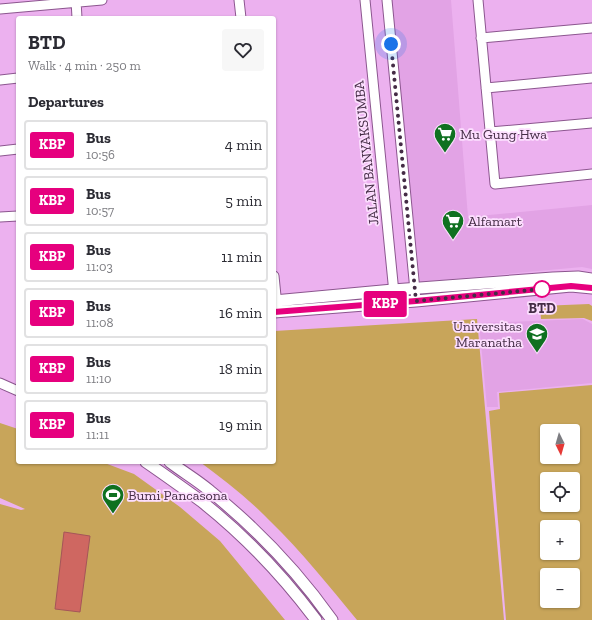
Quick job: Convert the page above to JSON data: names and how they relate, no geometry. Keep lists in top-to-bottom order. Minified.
{"streets":{"street":["JALAN BANYAKSUMBA"]},"places":{"supermarket":["Mu Gung Hwa","Alfamart"],"other":["BTD"],"school or university":["Universitas Maranatha"],"sports":["Bumi Pancasona"]},"lines":["bus line KBP"],"north":"bottom","page":{"on_map":"KBP","heading":[["BTD","Walk · 4 min · 250 m"],"Departures"],"list":[{"mark":"KBP","name":"Bus","note":"10:56","value":"4 min"},{"mark":"KBP","name":"Bus","note":"10:57","value":"5 min"},{"mark":"KBP","name":"Bus","note":"11:03","value":"11 min"},{"mark":"KBP","name":"Bus","note":"11:08","value":"16 min"},{"mark":"KBP","name":"Bus","note":"11:10","value":"18 min"},{"mark":"KBP","name":"Bus","note":"11:11","value":"19 min"}],"map_buttons":["+","−"]}}
